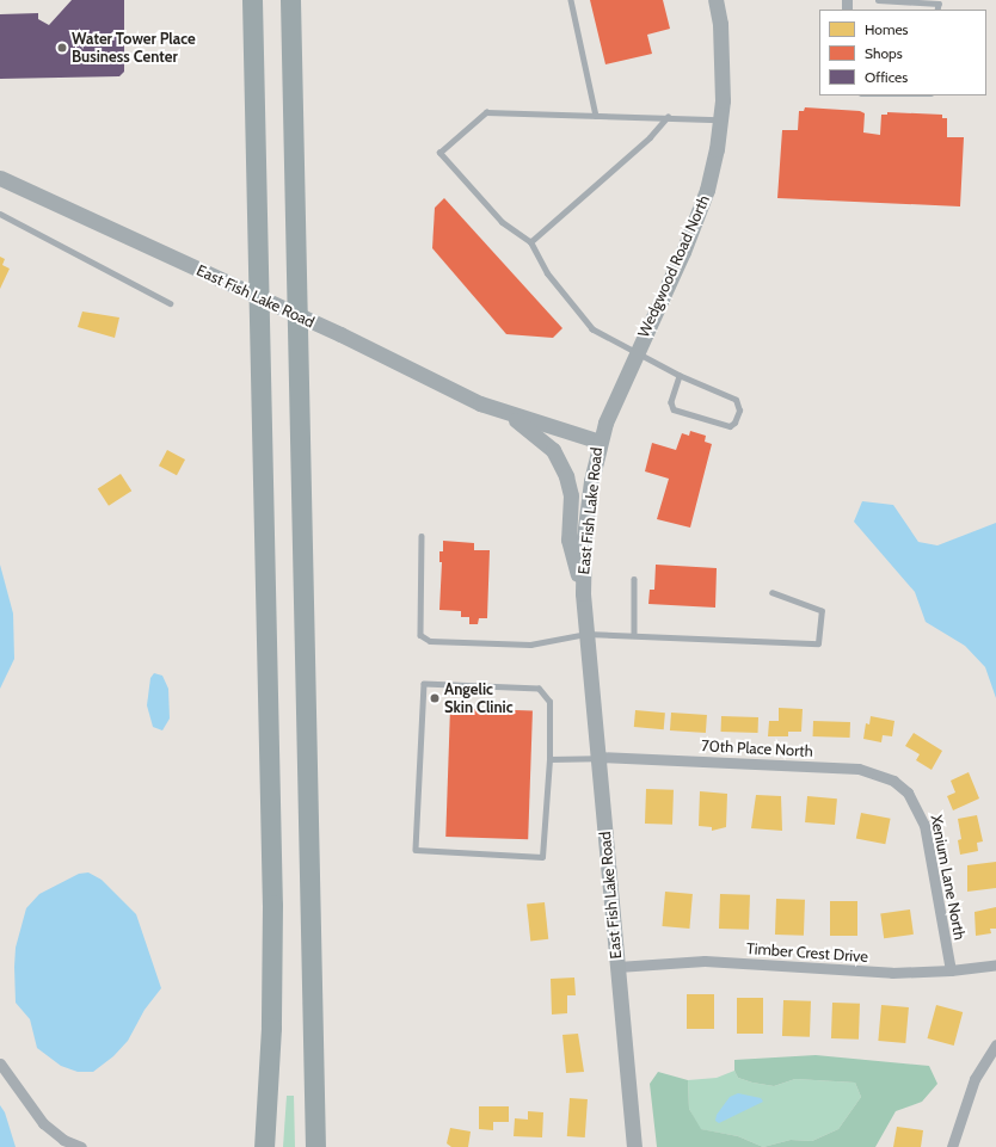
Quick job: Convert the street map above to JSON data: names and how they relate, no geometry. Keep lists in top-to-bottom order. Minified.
{"streets":{"street":["Wedgwood Road North","East Fish Lake Road","70th Place North","Xenium Lane North","Timber Crest Drive"]},"crossings":[["Wedgwood Road North","East Fish Lake Road"],["East Fish Lake Road","70th Place North"],["East Fish Lake Road","Timber Crest Drive"],["70th Place North","Xenium Lane North"],["Xenium Lane North","Timber Crest Drive"]],"places":["Water Tower Place Business Center","Angelic Skin Clinic"],"legend":["Homes","Shops","Offices"]}
